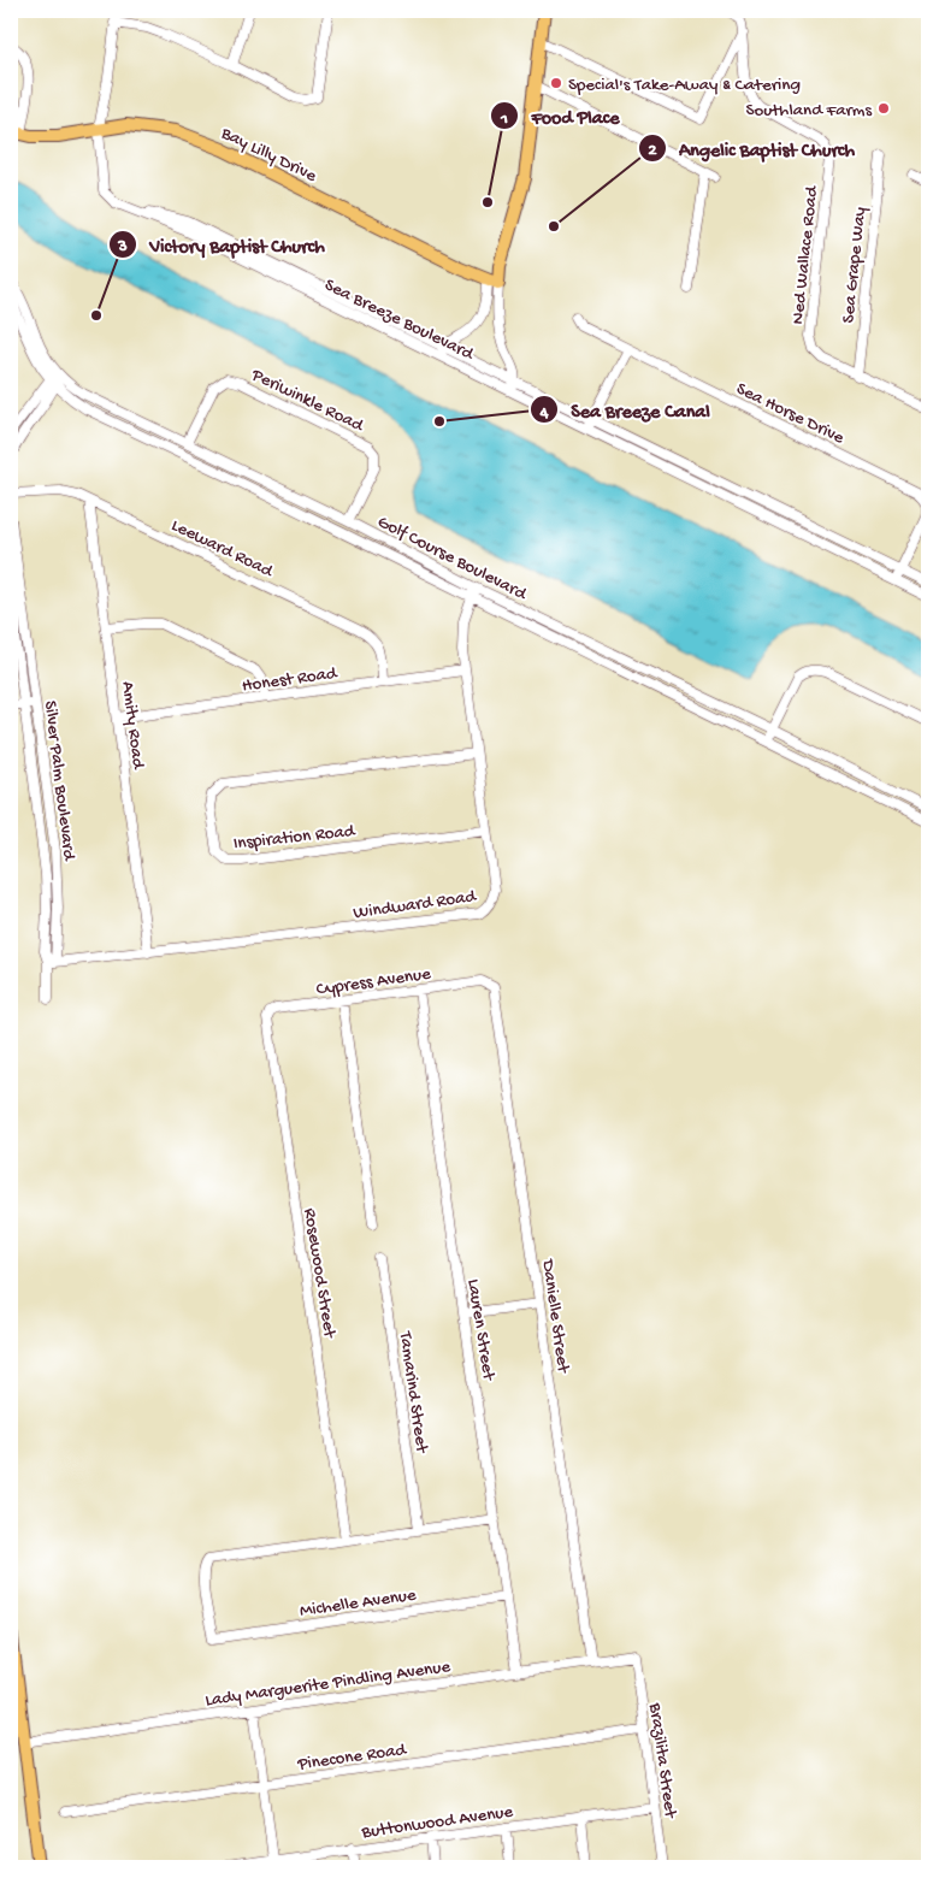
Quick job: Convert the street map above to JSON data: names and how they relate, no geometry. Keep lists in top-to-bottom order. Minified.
{"streets":{"main road":["Bay Lilly Drive"],"street":["Ned Wallace Road","Sea Grape Way","Sea Breeze Boulevard","Periwinkle Road","Sea Horse Drive","Leeward Road","Golf Course Boulevard","Honest Road","Amity Road","Silver Palm Boulevard","Inspiration Road","Windward Road","Cypress Avenue","Rosewood Street","Danielle Street","Lauren Street","Tamarind Street","Michelle Avenue","Lady Marguerite Pindling Avenue","Pinecone Road","Brazilita Street","Buttonwood Avenue"]},"crossings":[["Bay Lilly Drive","Sea Breeze Boulevard"],["Ned Wallace Road","Sea Grape Way"],["Sea Breeze Boulevard","Sea Horse Drive"],["Periwinkle Road","Golf Course Boulevard"],["Leeward Road","Honest Road"],["Leeward Road","Amity Road"],["Golf Course Boulevard","Windward Road"],["Honest Road","Amity Road"],["Honest Road","Windward Road"],["Amity Road","Windward Road"],["Silver Palm Boulevard","Windward Road"],["Inspiration Road","Windward Road"],["Cypress Avenue","Rosewood Street"],["Cypress Avenue","Danielle Street"],["Cypress Avenue","Lauren Street"],["Rosewood Street","Michelle Avenue"],["Danielle Street","Lady Marguerite Pindling Avenue"],["Lauren Street","Michelle Avenue"],["Lauren Street","Lady Marguerite Pindling Avenue"],["Lady Marguerite Pindling Avenue","Brazilita Street"],["Pinecone Road","Brazilita Street"],["Brazilita Street","Buttonwood Avenue"]],"places":["Special's Take-Away & Catering","Southland Farms","Food Place","Angelic Baptist Church","Victory Baptist Church","Sea Breeze Canal"]}
